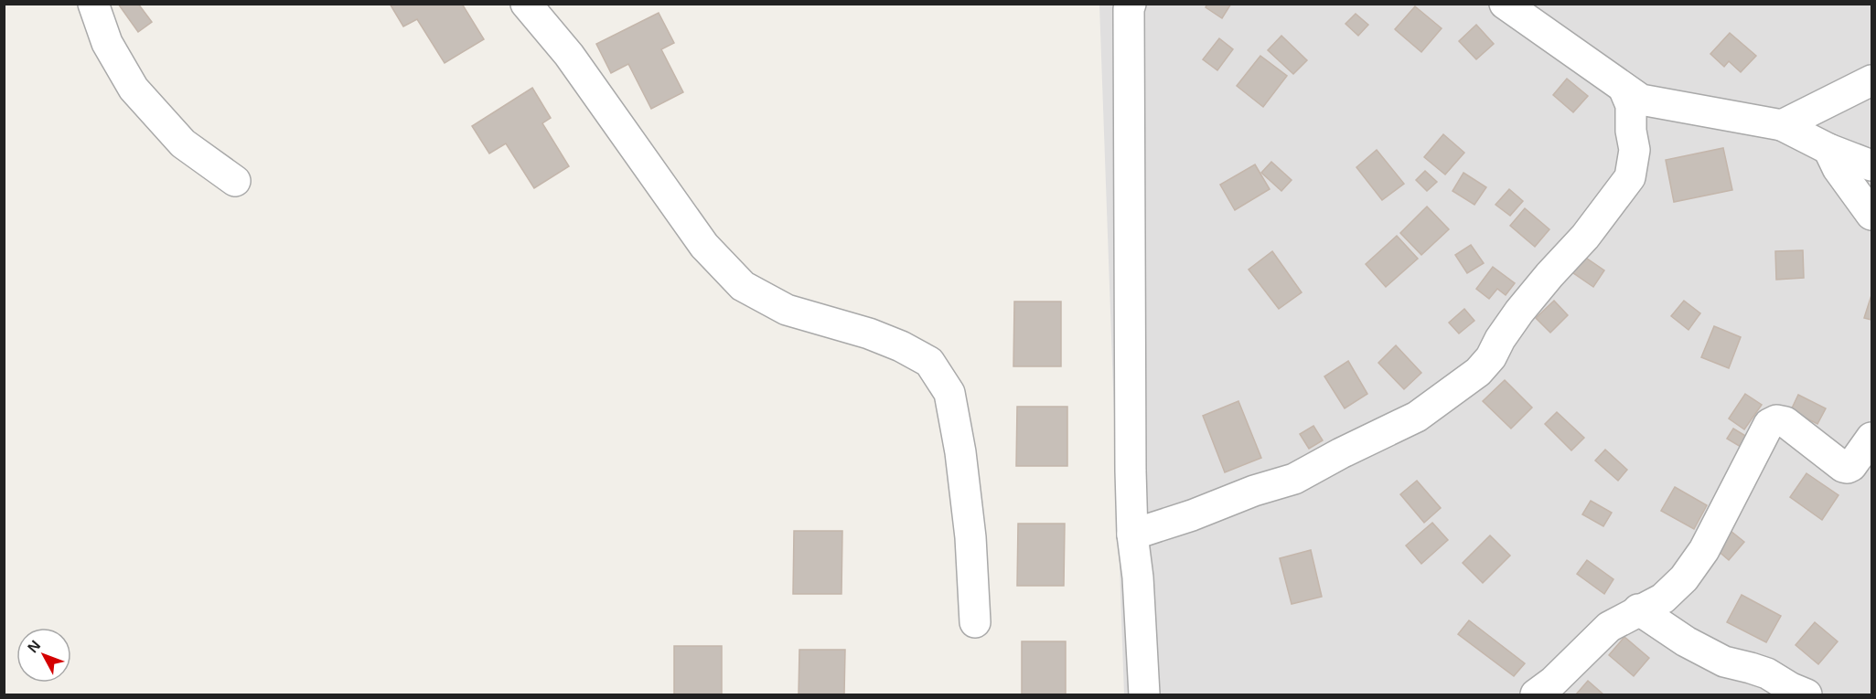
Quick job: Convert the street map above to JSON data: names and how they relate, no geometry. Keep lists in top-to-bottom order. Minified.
{"north":"top left"}
